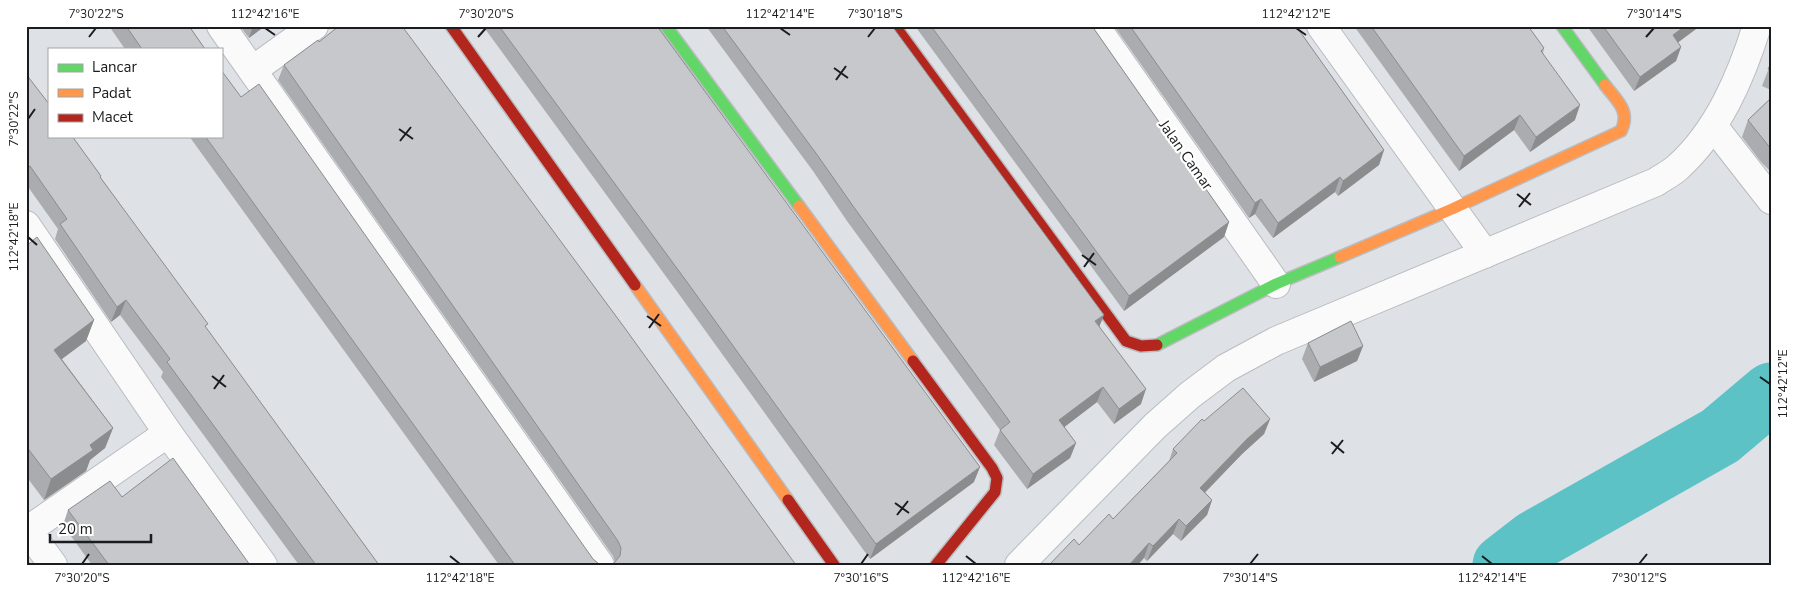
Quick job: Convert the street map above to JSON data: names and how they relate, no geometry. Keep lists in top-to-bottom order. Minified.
{"streets":{"street":["Jalan Camar"]},"legend":["Lancar","Padat","Macet"],"scale_bar":"20 m","coordinates":["7°30'22\"S","112°42'16\"E","7°30'20\"S","112°42'14\"E","7°30'18\"S","112°42'12\"E","7°30'14\"S","112°42'18\"E","7°30'16\"S","7°30'12\"S"]}
